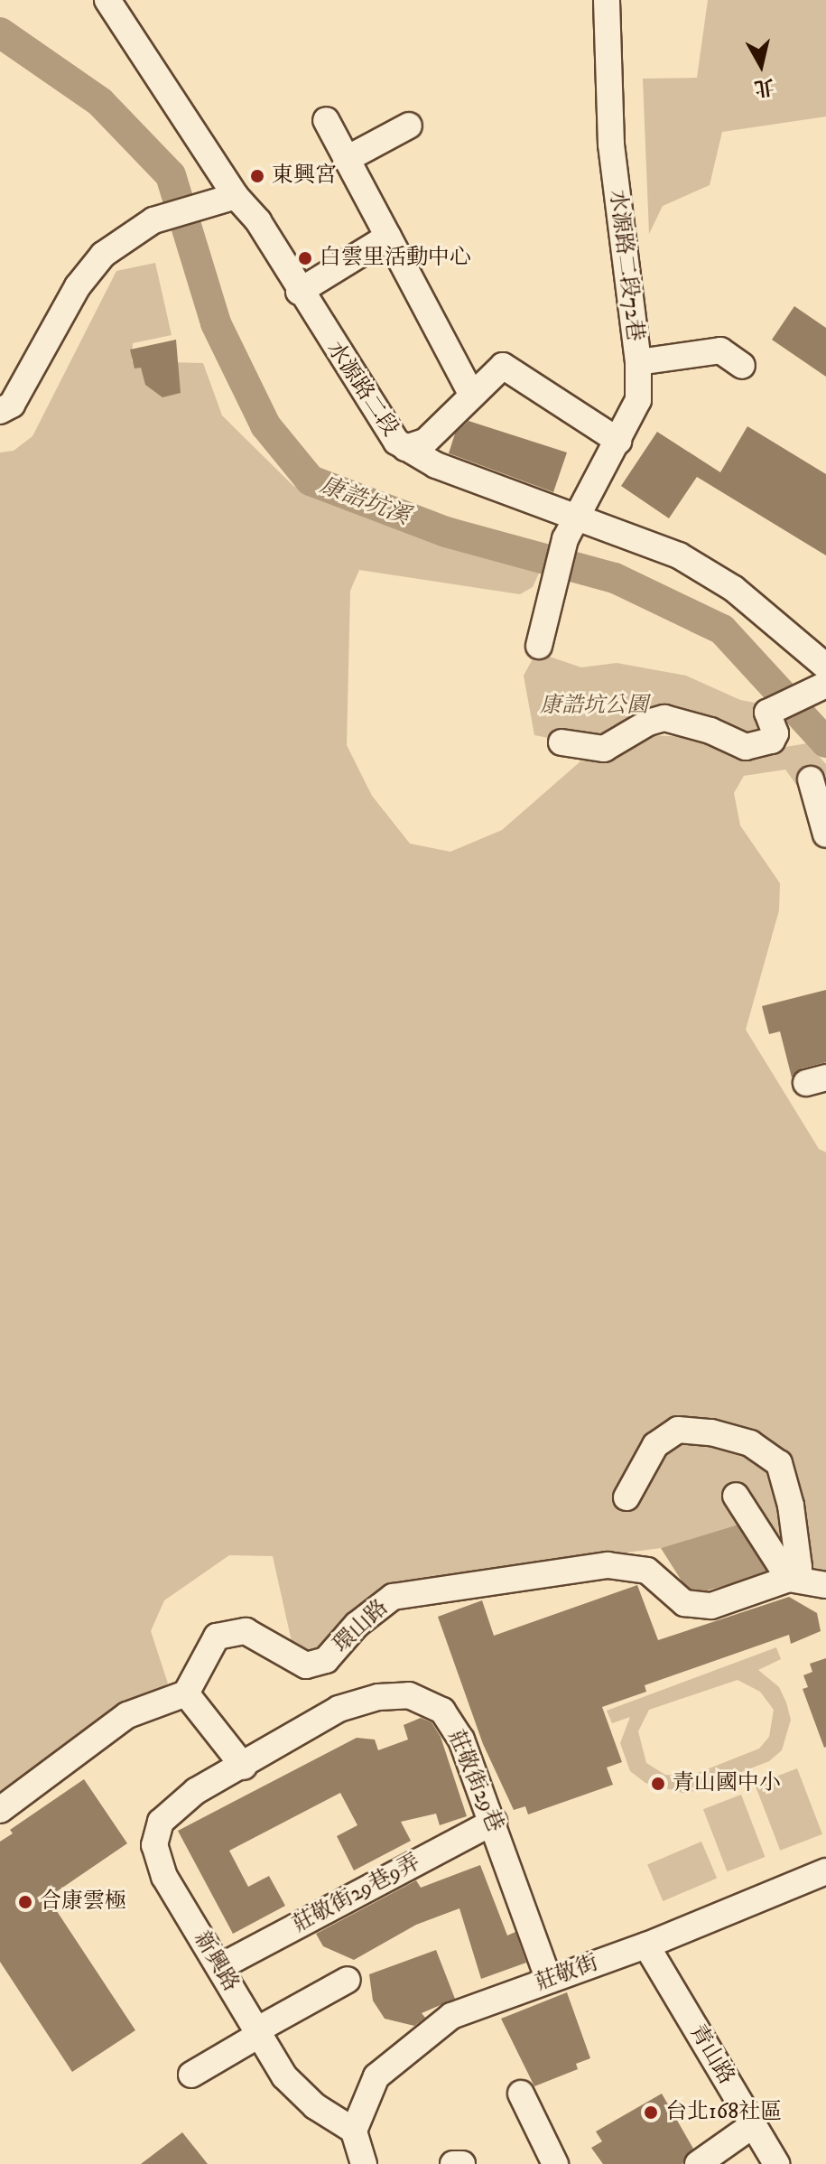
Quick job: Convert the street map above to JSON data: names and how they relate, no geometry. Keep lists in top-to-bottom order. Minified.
{"streets":{"street":["水源路二段72巷","水源路二段","環山路","莊敬街29巷","莊敬街29巷9弄","新興路","莊敬街","青山路"]},"crossings":[["水源路二段72巷","水源路二段"],["莊敬街29巷","莊敬街29巷9弄"],["莊敬街29巷","新興路"],["莊敬街29巷","莊敬街"],["莊敬街29巷9弄","新興路"],["新興路","莊敬街"],["莊敬街","青山路"]],"water":["康誥坑溪"],"parks":["康誥坑公園"],"places":["東興宮","白雲里活動中心","青山國中小","合康雲極","台北168社區"],"north":"bottom"}
